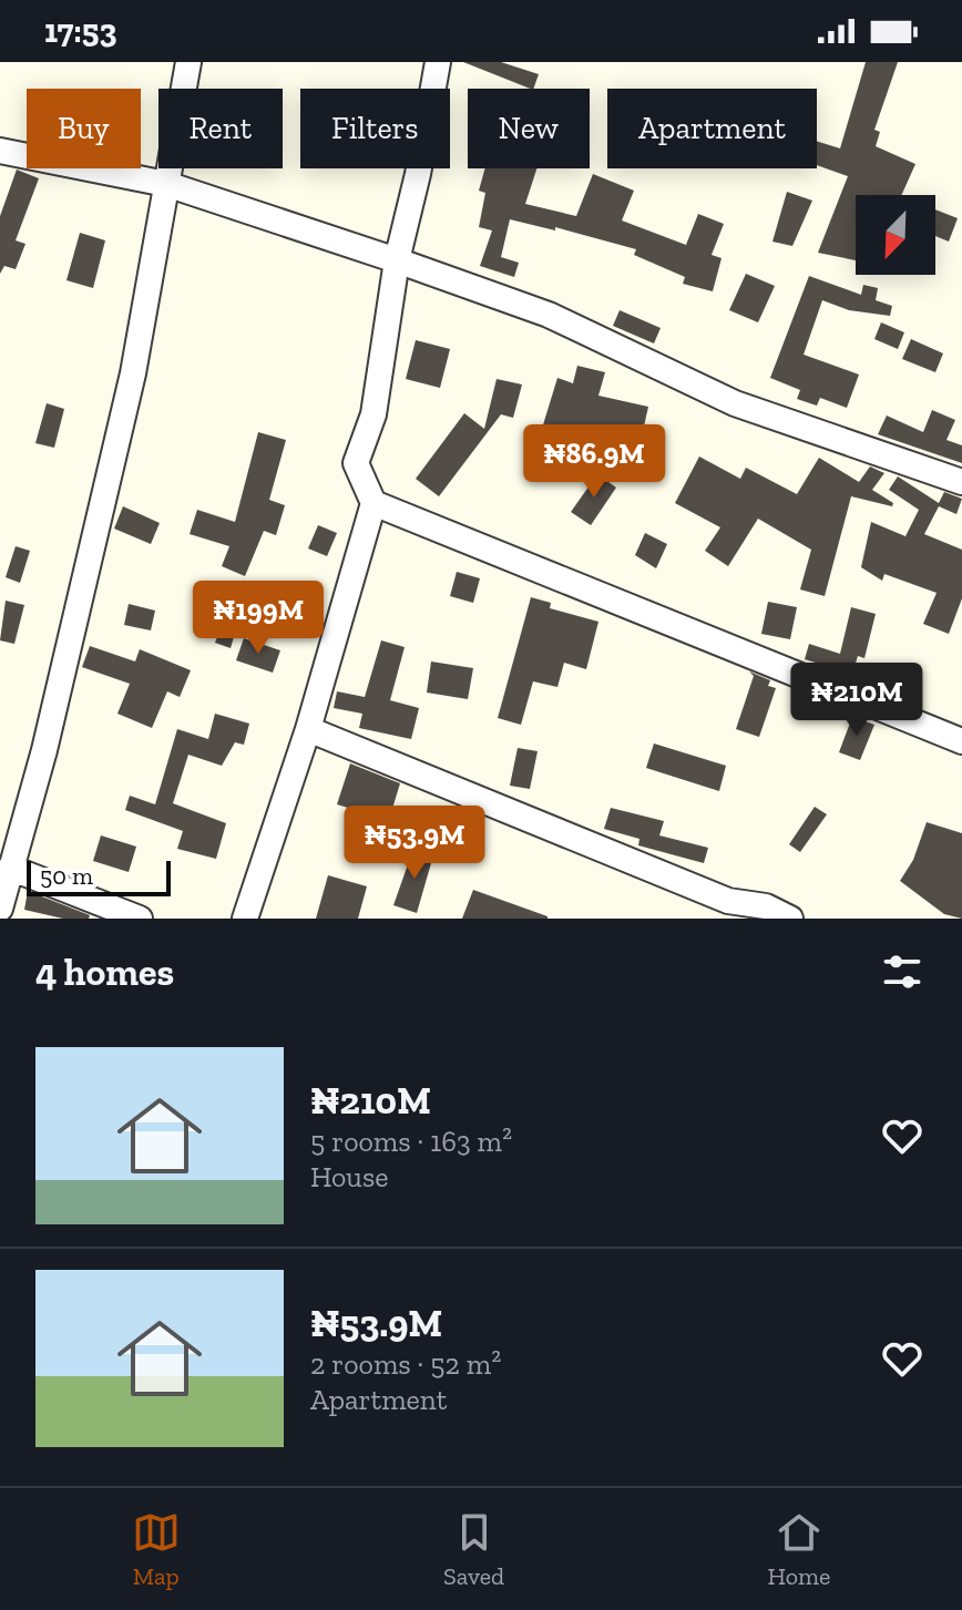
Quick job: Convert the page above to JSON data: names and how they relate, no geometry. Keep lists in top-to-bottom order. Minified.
{"scale_bar":"50 m","north":"bottom left","page":{"status":"17:53","chip":["Buy","Rent","Filters","New","Apartment"],"price":["₦86.9M","₦199M","₦210M","₦53.9M"],"scale":"50 m","heading":"4 homes","list":[{"name":"₦210M","note":"5 rooms · 163 m² · House"},{"name":"₦53.9M","note":"2 rooms · 52 m² · Apartment"}],"tabs":["Map","Saved","Home"]}}
